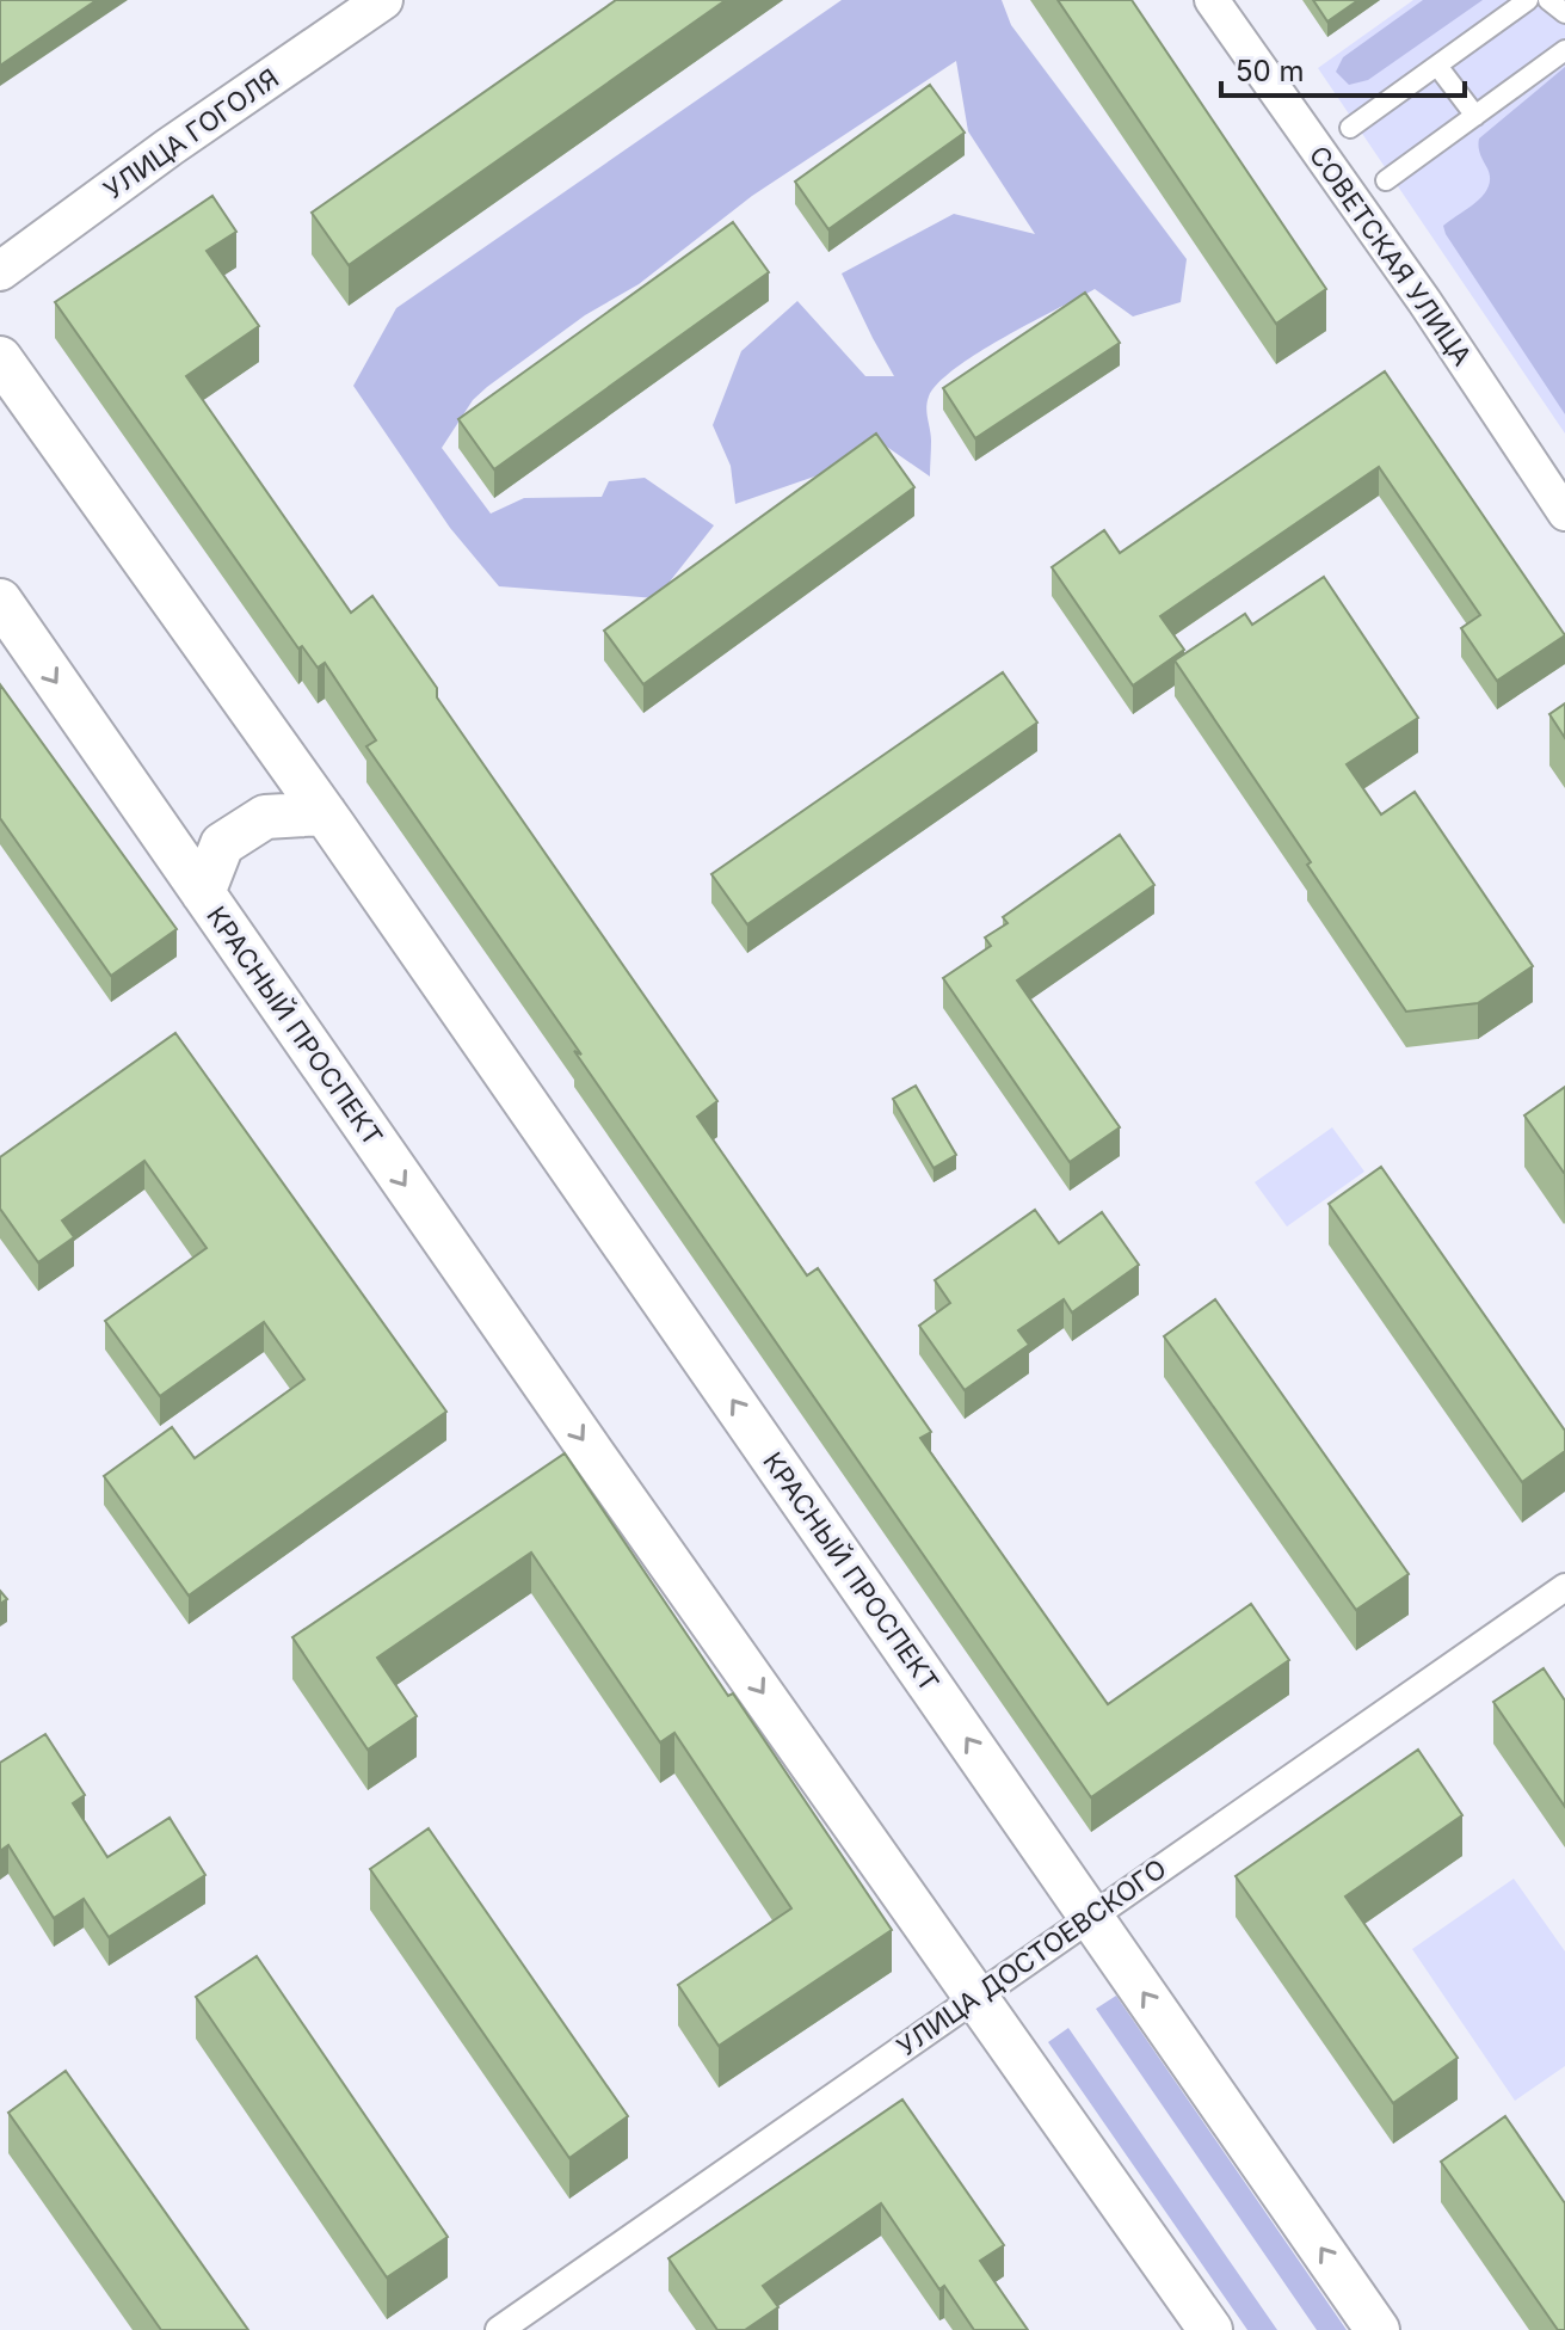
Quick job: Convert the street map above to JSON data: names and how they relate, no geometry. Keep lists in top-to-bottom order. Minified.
{"streets":{"main road":["УЛИЦА ГОГОЛЯ","КРАСНЫЙ ПРОСПЕКТ"],"street":["СОВЕТСКАЯ УЛИЦА","УЛИЦА ДОСТОЕВСКОГО"]},"crossings":[["КРАСНЫЙ ПРОСПЕКТ","УЛИЦА ДОСТОЕВСКОГО"]],"scale_bar":"50 m"}
